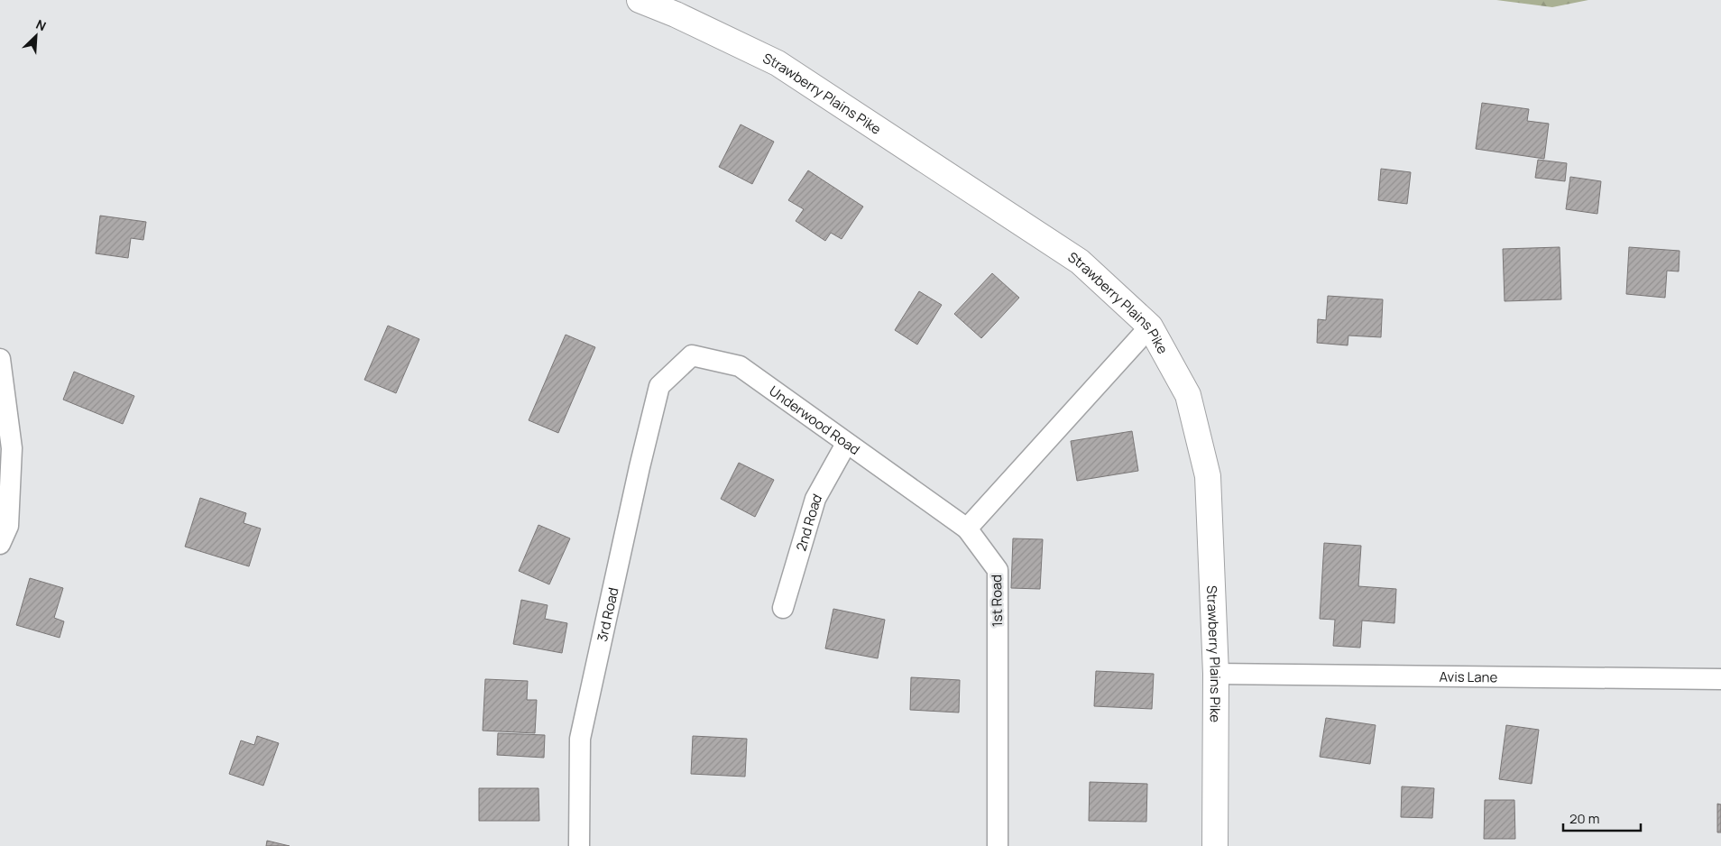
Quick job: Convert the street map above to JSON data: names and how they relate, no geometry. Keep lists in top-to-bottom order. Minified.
{"streets":{"street":["Strawberry Plains Pike","Underwood Road","2nd Road","1st Road","3rd Road","Avis Lane"]},"crossings":[["Strawberry Plains Pike","Avis Lane"],["Underwood Road","2nd Road"],["Underwood Road","1st Road"],["Underwood Road","3rd Road"]],"scale_bar":"20 m","north":"top right"}
